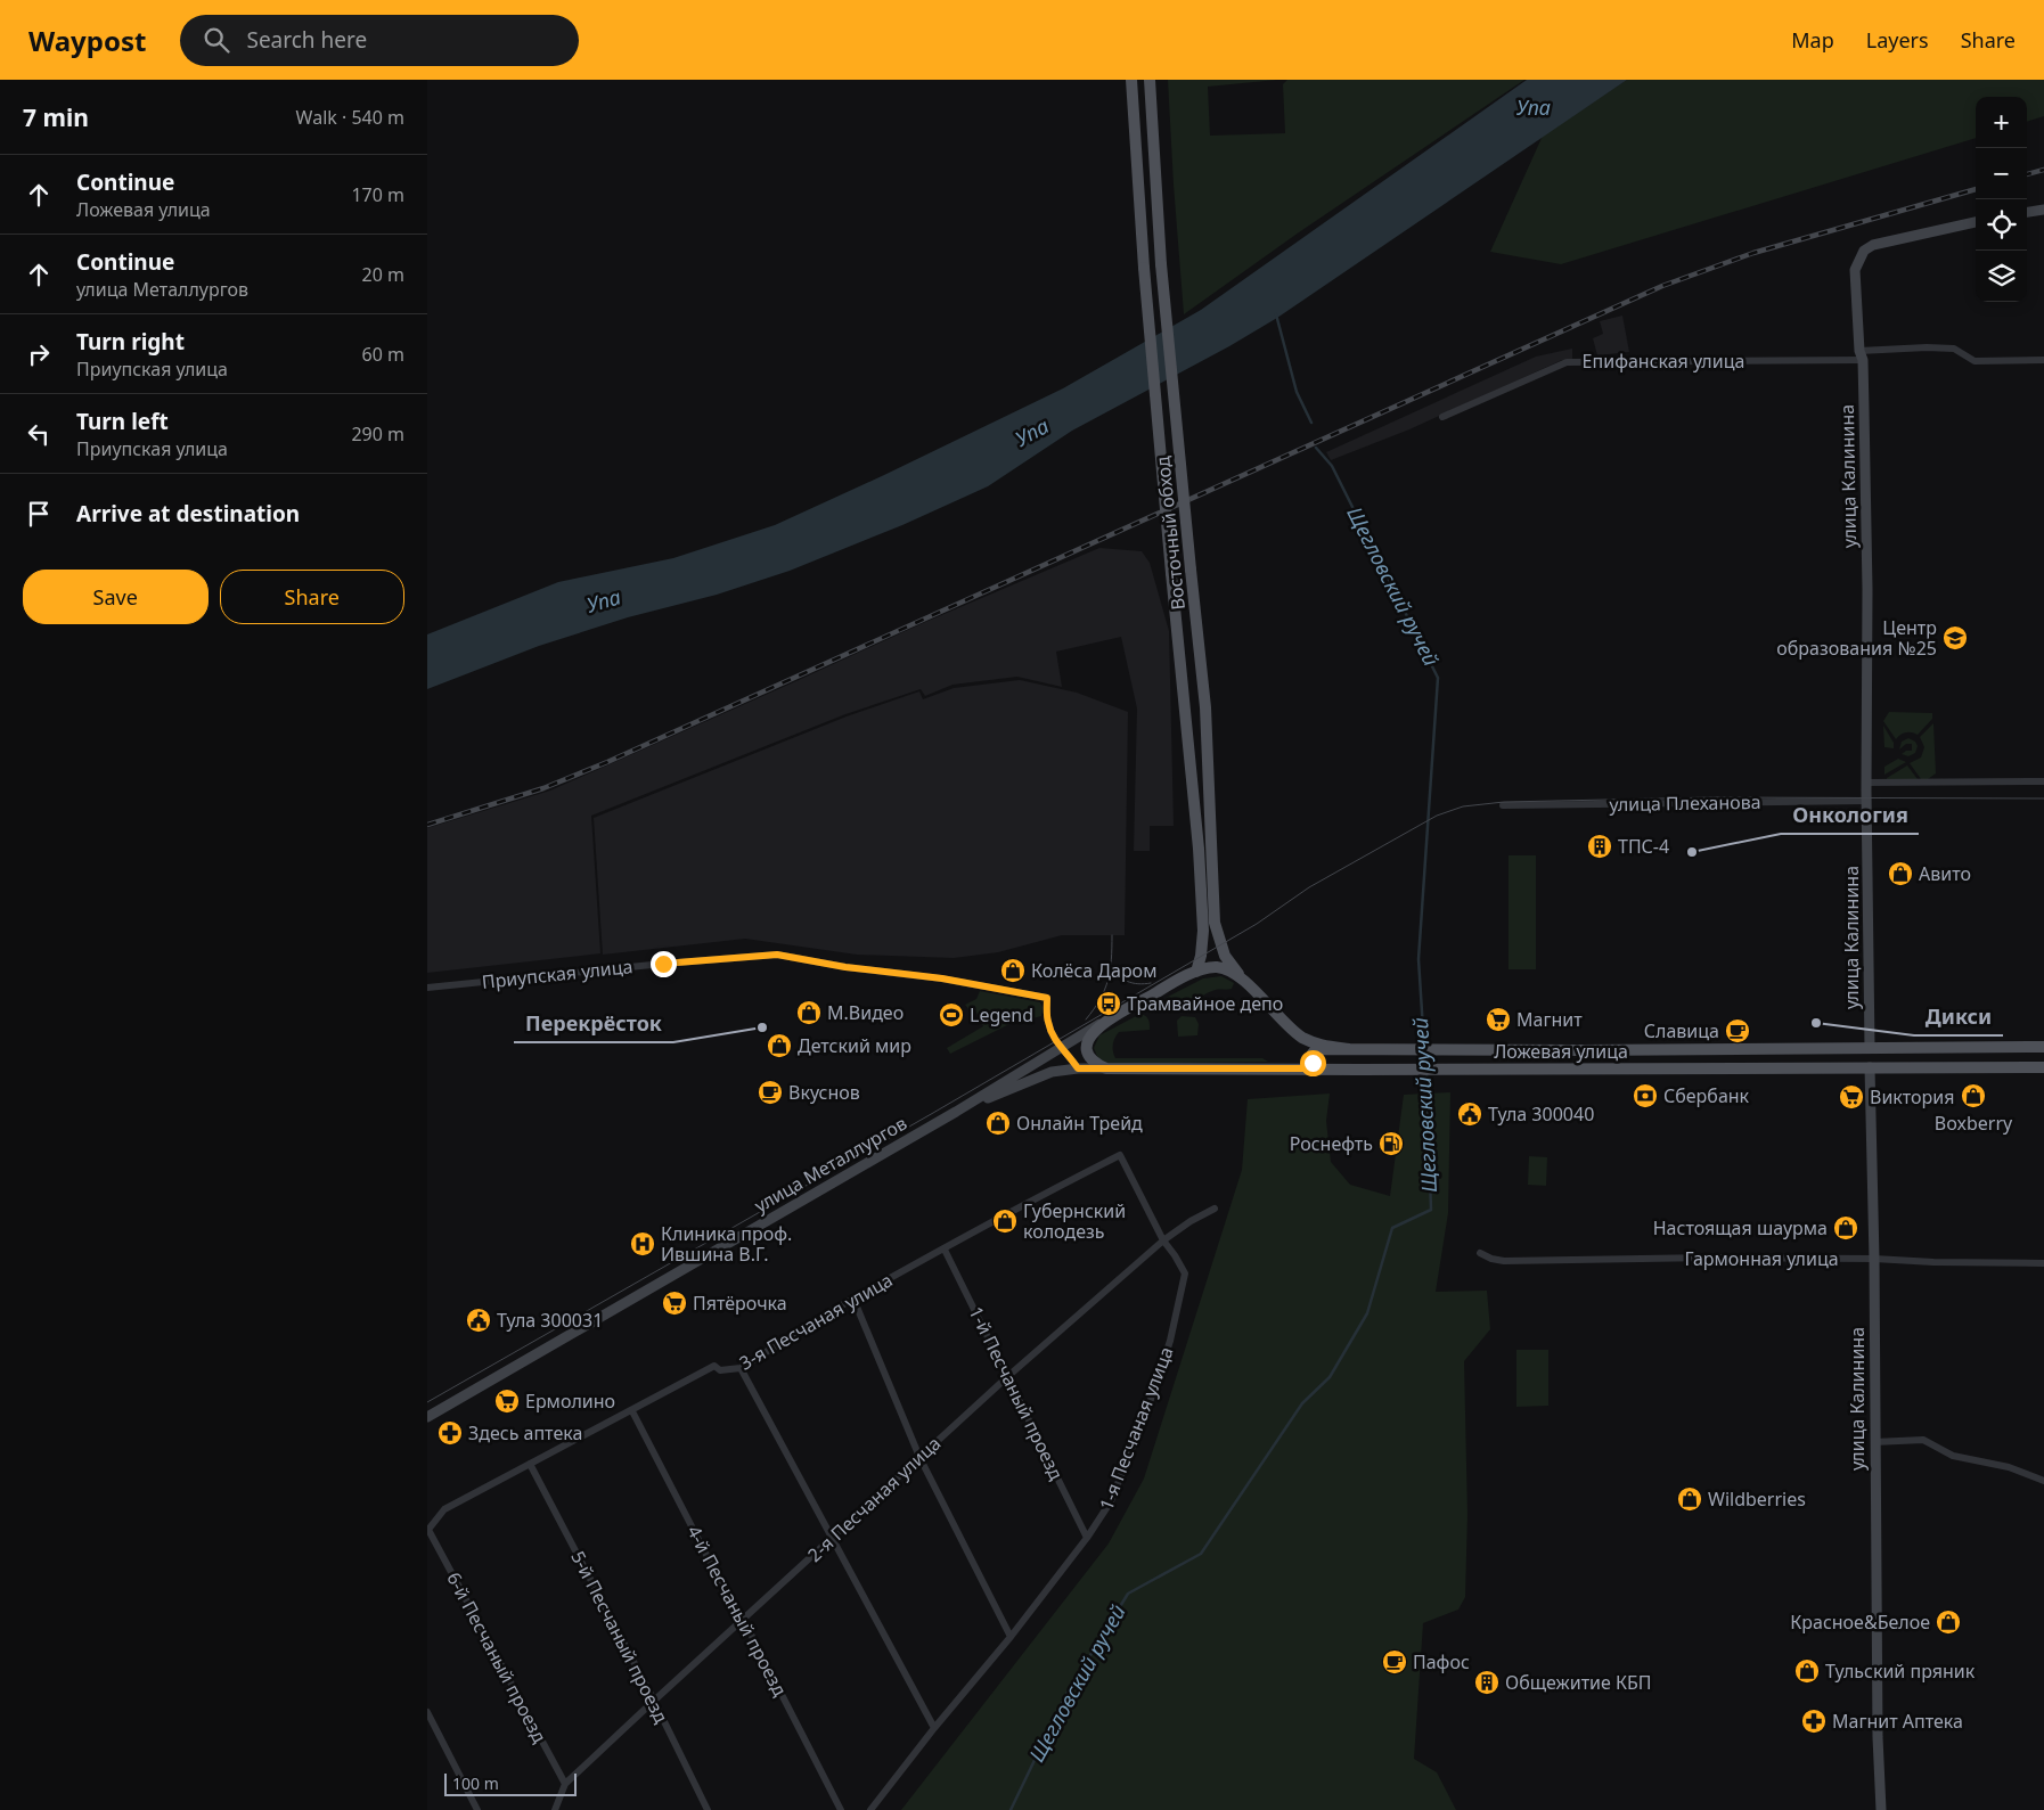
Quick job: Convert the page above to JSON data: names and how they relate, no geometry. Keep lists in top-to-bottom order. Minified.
{"streets":{"main road":["улица Калинина","Восточный обход","Ложевая улица"],"street":["Епифанская улица","улица Плеханова","Приупская улица","улица Металлургов","Гармонная улица","3-я Песчаная улица","1-й Песчаный проезд","1-я Песчаная улица","2-я Песчаная улица","4-й Песчаный проезд","5-й Песчаный проезд","6-й Песчаный проезд"]},"crossings":[["Епифанская улица","улица Калинина"],["улица Калинина","улица Плеханова"],["улица Калинина","Ложевая улица"],["улица Калинина","Гармонная улица"],["Восточный обход","Ложевая улица"],["Приупская улица","улица Металлургов"],["Ложевая улица","улица Металлургов"],["3-я Песчаная улица","1-й Песчаный проезд"],["3-я Песчаная улица","1-я Песчаная улица"],["3-я Песчаная улица","4-й Песчаный проезд"],["3-я Песчаная улица","5-й Песчаный проезд"],["3-я Песчаная улица","6-й Песчаный проезд"],["1-й Песчаный проезд","1-я Песчаная улица"],["1-й Песчаный проезд","2-я Песчаная улица"],["1-я Песчаная улица","2-я Песчаная улица"],["2-я Песчаная улица","4-й Песчаный проезд"],["2-я Песчаная улица","5-й Песчаный проезд"],["2-я Песчаная улица","6-й Песчаный проезд"]],"water":["Упа","Щегловский ручей"],"places":{"school or university":["Центр образования №25"],"building":["ТПС-4","Общежитие КБП"],"other":["Онкология","Дикси","Перекрёсток"],"shop":["Авито","Колёса Даром","М.Видео","Детский мир","Boxberry","Онлайн Трейд","Губернский колодезь","Настоящая шаурма","Wildberries","Красное&Белое","Тульский пряник"],"bus stop":["Трамвайное депо"],"sports":["Legend"],"supermarket":["Магнит","Виктория","Пятёрочка","Ермолино"],"cafe":["Славица","Вкуснов","Пафос"],"bank":["Сбербанк"],"public building":["Тула 300040","Тула 300031"],"fuel station":["Роснефть"],"hospital":["Клиника проф. Ившина В.Г."],"pharmacy":["Здесь аптека","Магнит Аптека"]},"scale_bar":"100 m","page":{"header":"Waypost","search":"Search here","nav":["Map","Layers","Share"],"heading":["7 min","Walk · 540 m"],"map_buttons":["+","−"],"list":[["Continue","Ложевая улица","170 m"],["Continue","улица Металлургов","20 m"],["Turn right","Приупская улица","60 m"],["Turn left","Приупская улица","290 m"],"Arrive at destination"],"buttons":["Save","Share"],"scale":"100 m"}}
